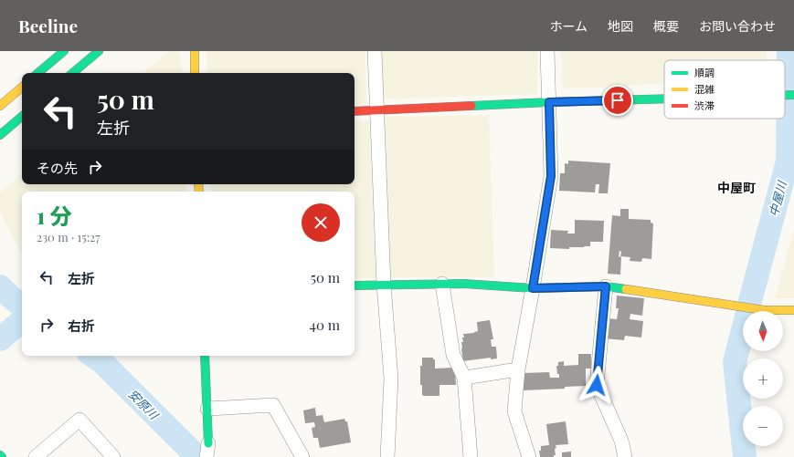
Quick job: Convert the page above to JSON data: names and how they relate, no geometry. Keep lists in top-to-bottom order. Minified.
{"districts":["中屋町"],"water":["中屋川","安原川"],"legend":["順調","混雑","渋滞"],"north":"bottom","page":{"header":"Beeline","nav":["ホーム","地図","概要","お問い合わせ"],"turn":["50 m","左折"],"then":"その先","heading":["1 分","230 m · 15:27"],"list":[{"name":"左折","value":"50 m"},{"name":"右折","value":"40 m"}],"map_buttons":["+","−"]}}
